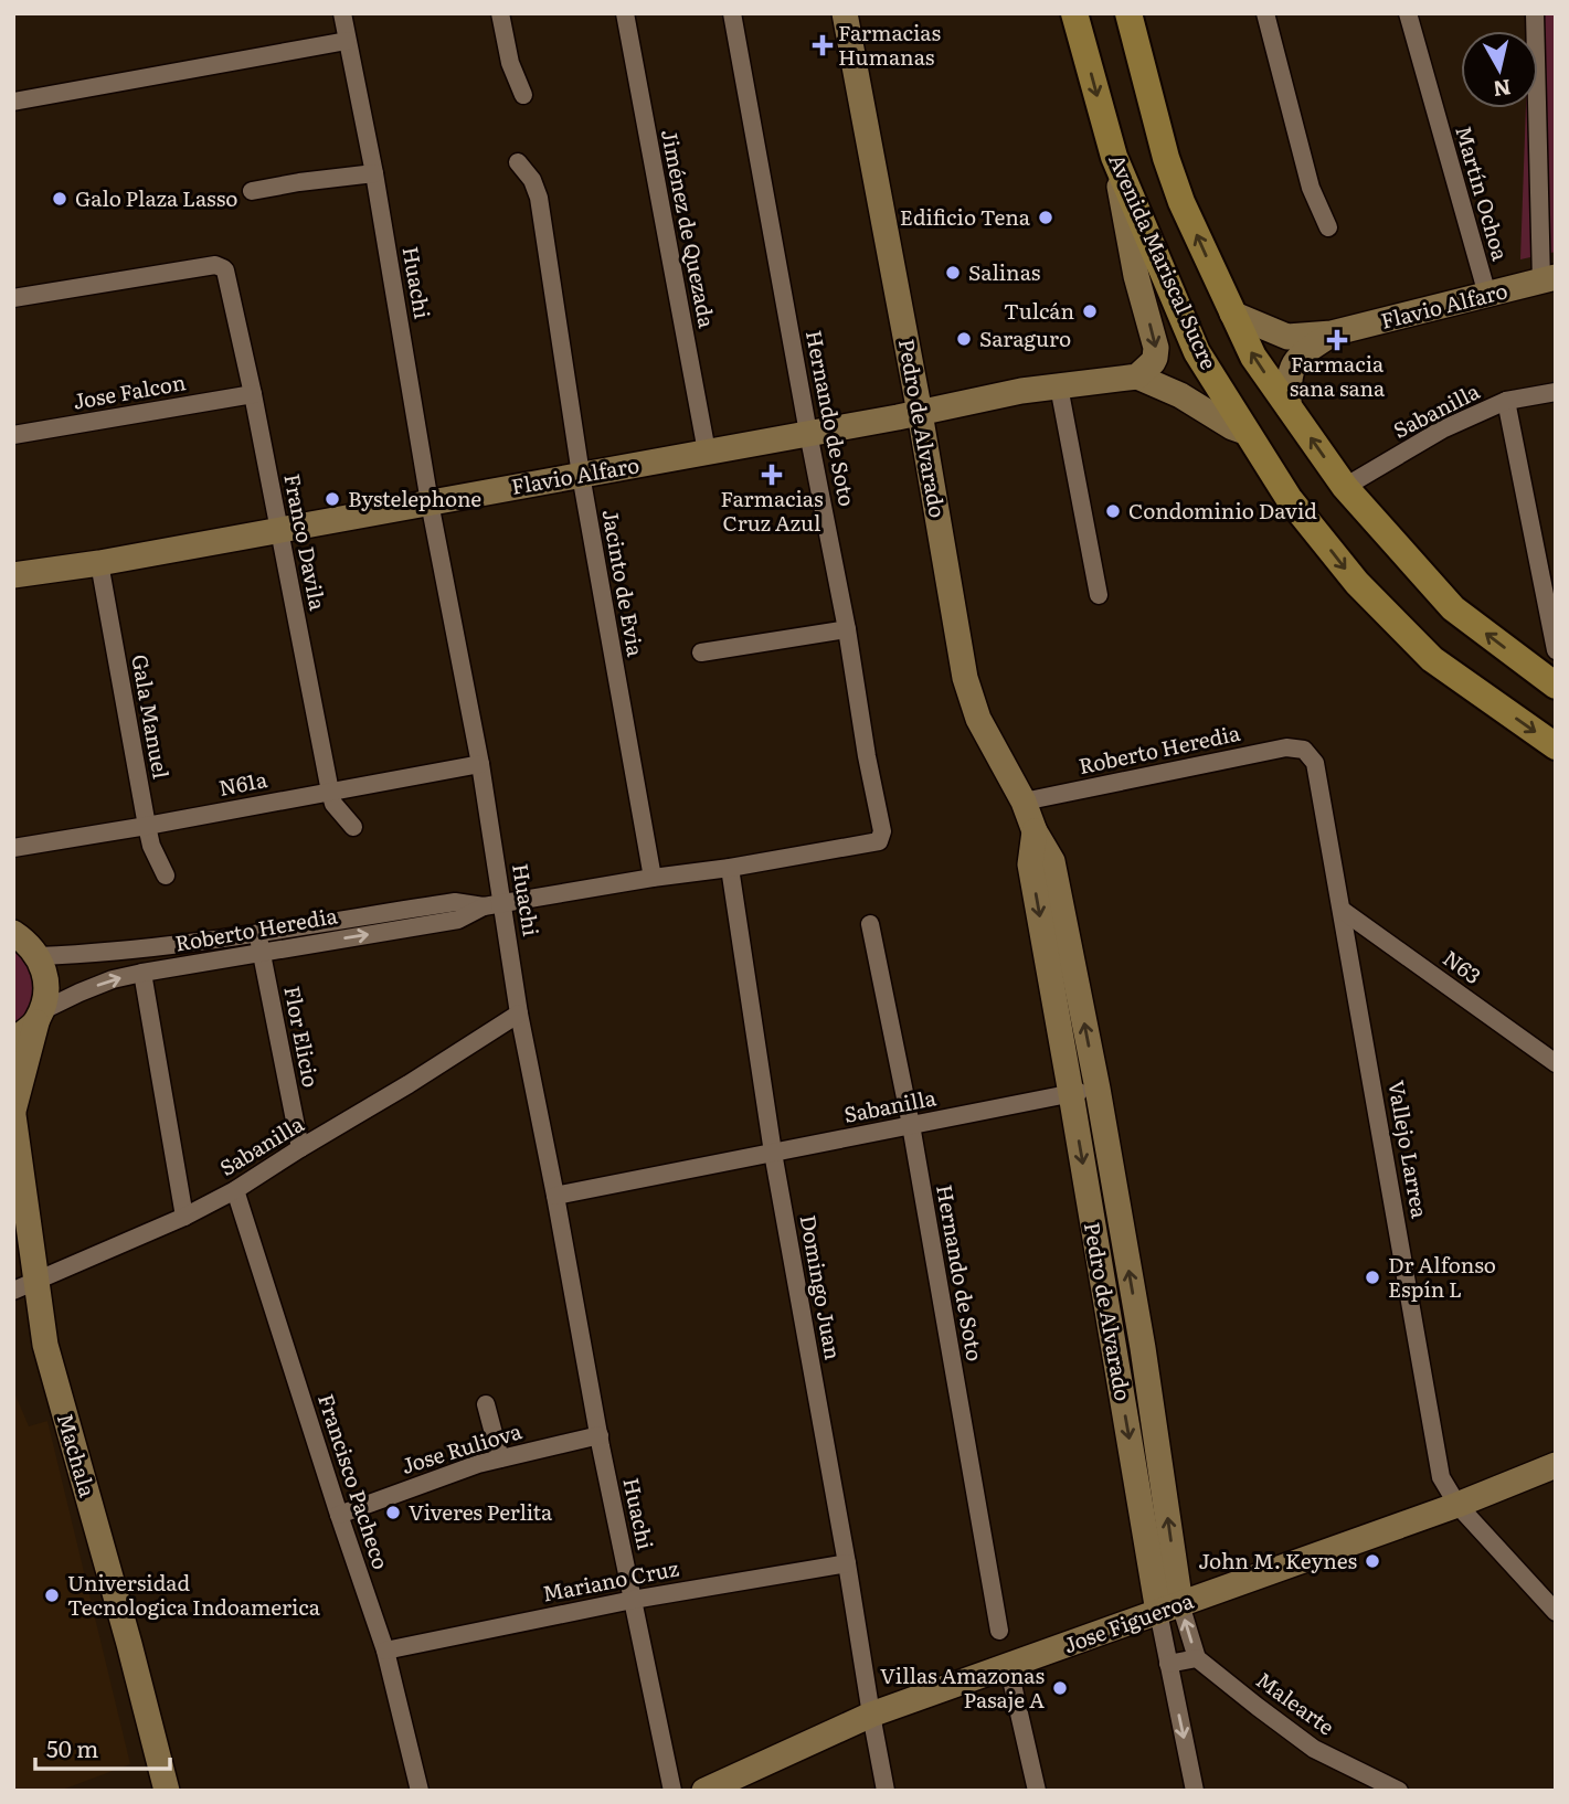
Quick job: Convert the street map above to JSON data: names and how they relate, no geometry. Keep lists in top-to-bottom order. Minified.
{"streets":{"main road":["Avenida Mariscal Sucre"],"street":["Martín Ochoa","Jiménez de Quezada","Huachi","Flavio Alfaro","Jose Falcon","Sabanilla","Hernando de Soto","Pedro de Alvarado","Franco Davila","Jacinto de Evia","Gala Manuel","Roberto Heredia","N61a","N63","Flor Elicio","Vallejo Larrea","Domingo Juan","Jose Ruliova","Machala","Francisco Pacheco","Mariano Cruz","Jose Figueroa","Malearte"]},"crossings":[["Martín Ochoa","Flavio Alfaro"],["Jiménez de Quezada","Flavio Alfaro"],["Avenida Mariscal Sucre","Flavio Alfaro"],["Avenida Mariscal Sucre","Sabanilla"],["Huachi","Flavio Alfaro"],["Huachi","Sabanilla"],["Huachi","Roberto Heredia"],["Huachi","N61a"],["Huachi","Jose Ruliova"],["Huachi","Mariano Cruz"],["Flavio Alfaro","Hernando de Soto"],["Flavio Alfaro","Pedro de Alvarado"],["Flavio Alfaro","Franco Davila"],["Flavio Alfaro","Jacinto de Evia"],["Flavio Alfaro","Gala Manuel"],["Jose Falcon","Franco Davila"],["Sabanilla","Hernando de Soto"],["Sabanilla","Pedro de Alvarado"],["Sabanilla","Flor Elicio"],["Sabanilla","Domingo Juan"],["Sabanilla","Machala"],["Sabanilla","Francisco Pacheco"],["Hernando de Soto","Roberto Heredia"],["Pedro de Alvarado","Roberto Heredia"],["Pedro de Alvarado","Jose Figueroa"],["Pedro de Alvarado","Malearte"],["Franco Davila","N61a"],["Jacinto de Evia","Roberto Heredia"],["Gala Manuel","N61a"],["Roberto Heredia","Flor Elicio"],["Roberto Heredia","Vallejo Larrea"],["Roberto Heredia","Domingo Juan"],["Roberto Heredia","Machala"],["N63","Vallejo Larrea"],["Vallejo Larrea","Jose Figueroa"],["Domingo Juan","Mariano Cruz"],["Domingo Juan","Jose Figueroa"],["Jose Ruliova","Francisco Pacheco"],["Francisco Pacheco","Mariano Cruz"]],"places":{"health":["Farmacias Humanas","Farmacia sana sana","Farmacias Cruz Azul"],"other":["Galo Plaza Lasso","Edificio Tena","Salinas","Tulcán","Saraguro","Bystelephone","Condominio David","Dr Alfonso Espín L","Viveres Perlita","John M. Keynes","Universidad Tecnologica Indoamerica","Villas Amazonas Pasaje A"]},"scale_bar":"50 m","north":"bottom"}
